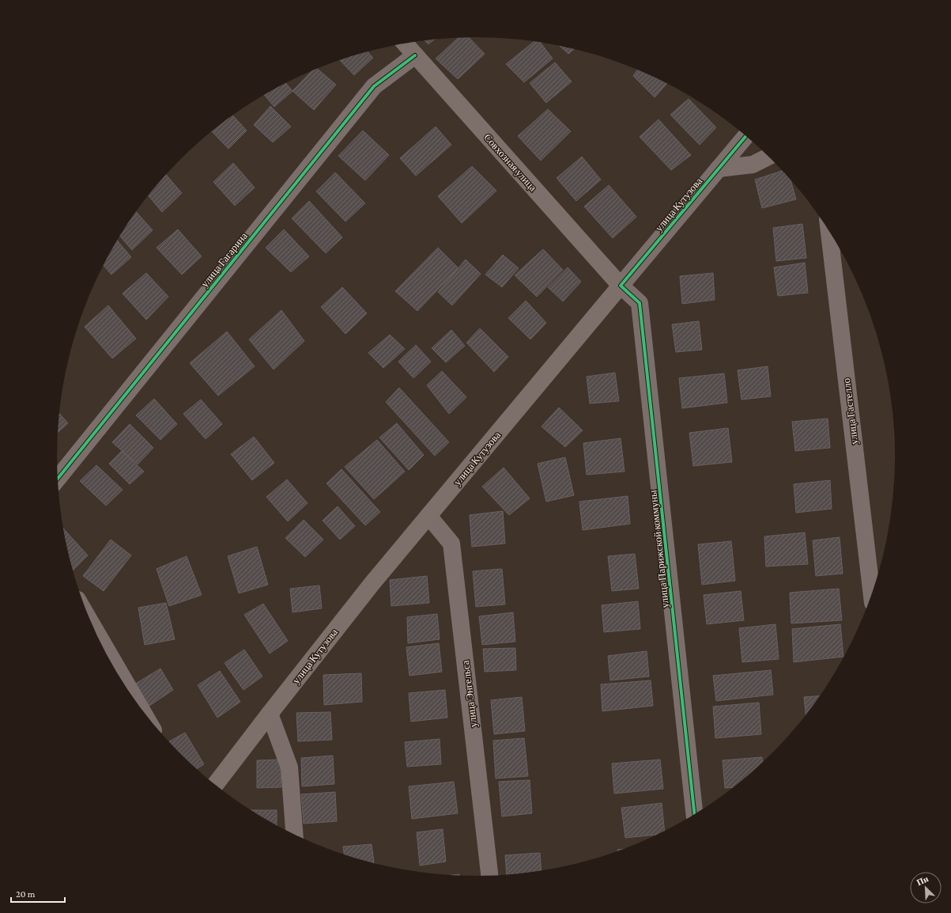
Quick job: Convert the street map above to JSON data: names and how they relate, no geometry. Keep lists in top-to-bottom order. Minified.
{"streets":{"main road":["Совхозная улица","улица Кутузова"],"street":["улица Гагарина","улица Гастелло","улица Парижской коммуны","улица Энгельса"]},"crossings":[["Совхозная улица","улица Кутузова"],["Совхозная улица","улица Гагарина"],["Совхозная улица","улица Парижской коммуны"],["улица Кутузова","улица Парижской коммуны"],["улица Кутузова","улица Энгельса"]],"scale_bar":"20 m","north":"top left"}
